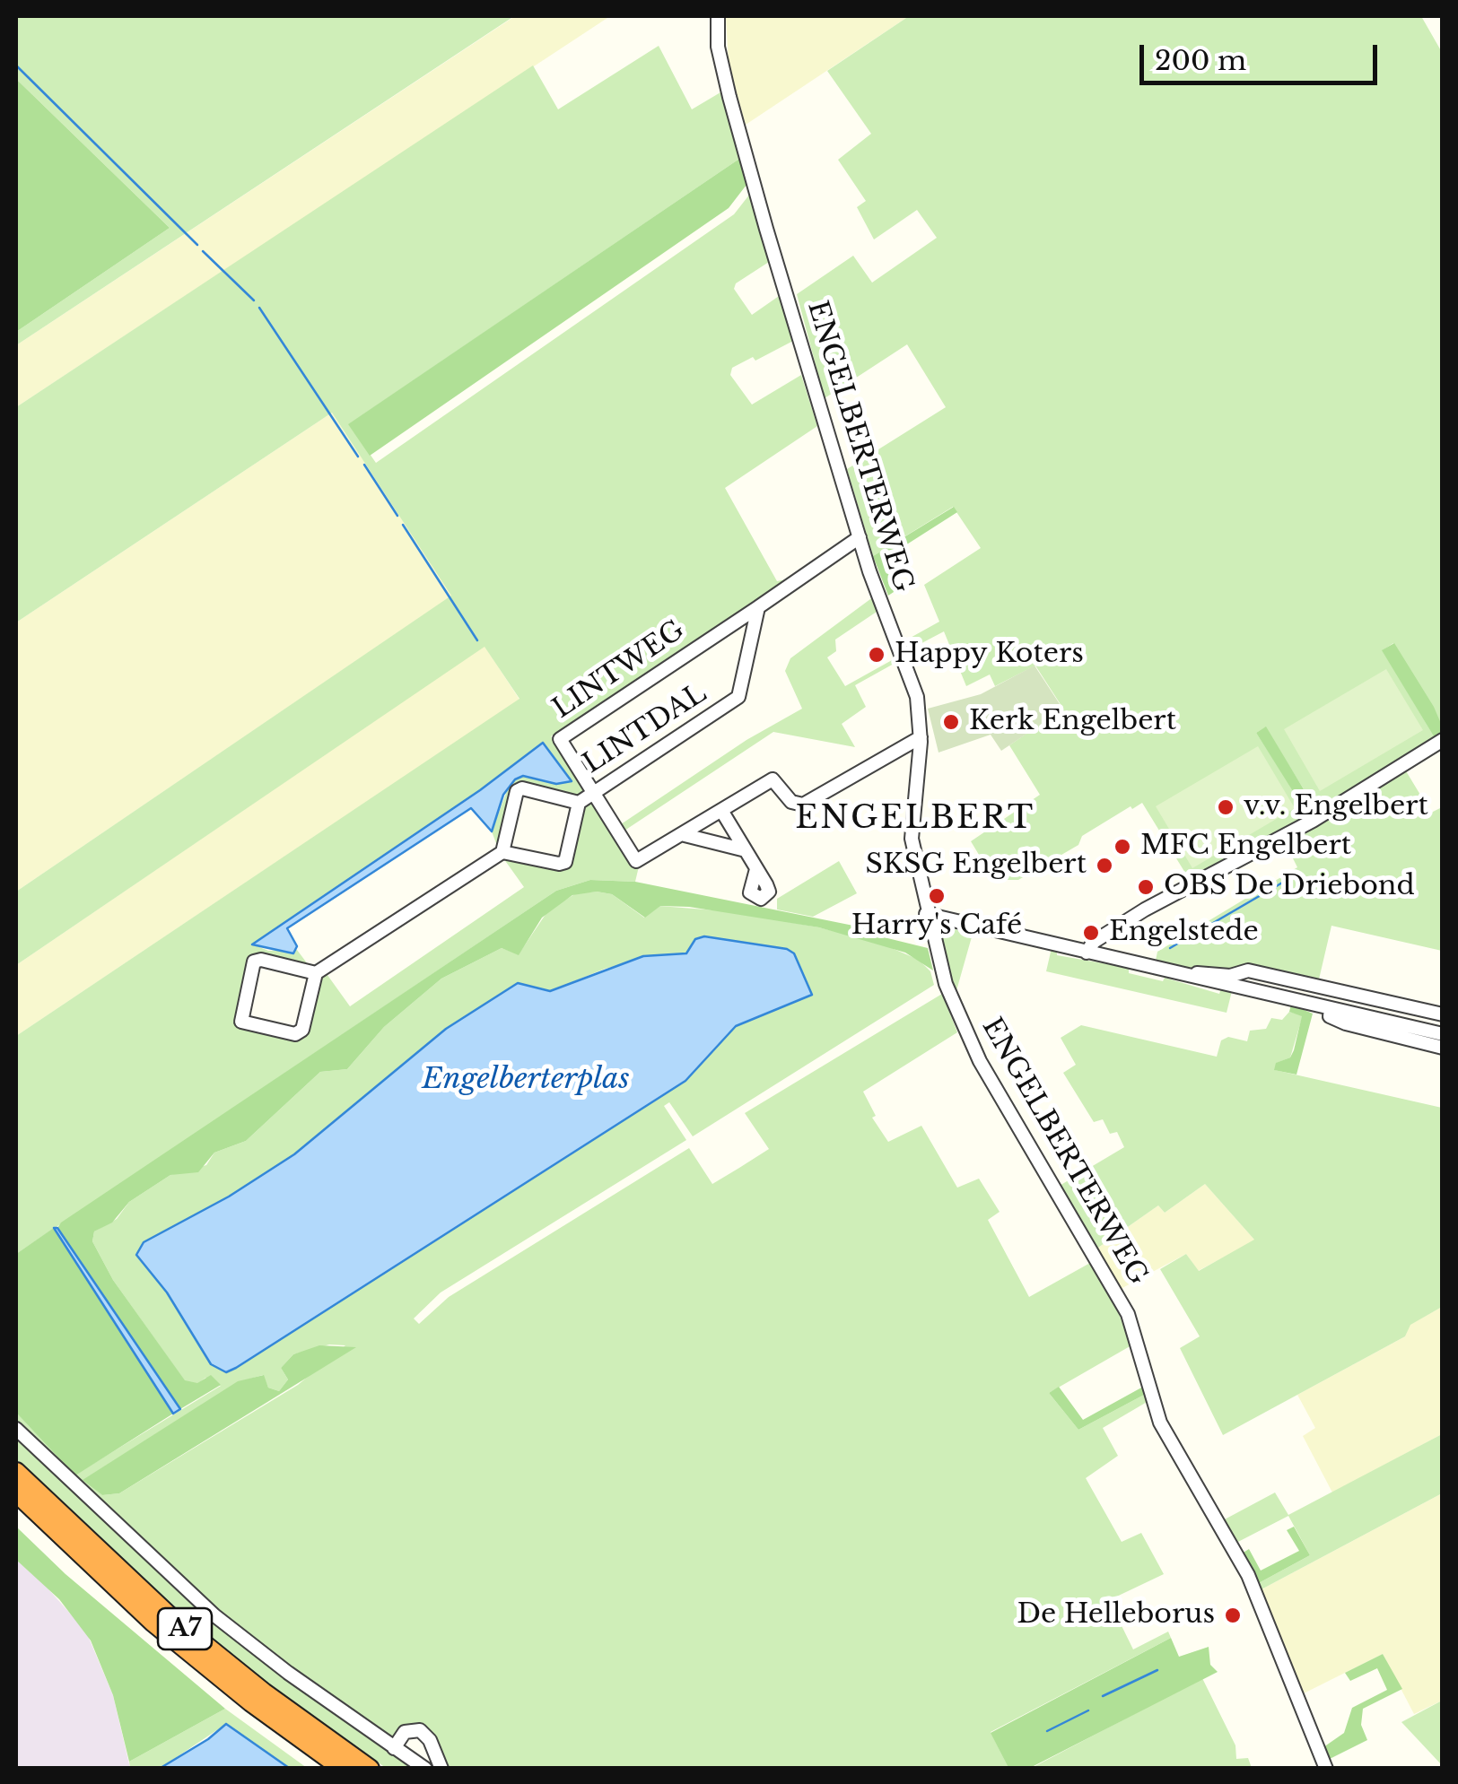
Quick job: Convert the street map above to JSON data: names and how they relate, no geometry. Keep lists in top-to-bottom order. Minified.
{"streets":{"highway":["A7"],"street":["ENGELBERTERWEG","LINTWEG","LINTDAL"]},"crossings":[["LINTWEG","LINTDAL"]],"districts":["ENGELBERT"],"water":["Engelberterplas"],"places":["Happy Koters","Kerk Engelbert","v.v. Engelbert","MFC Engelbert","SKSG Engelbert","OBS De Driebond","Harry's Café","Engelstede","De Helleborus"],"scale_bar":"200 m"}
